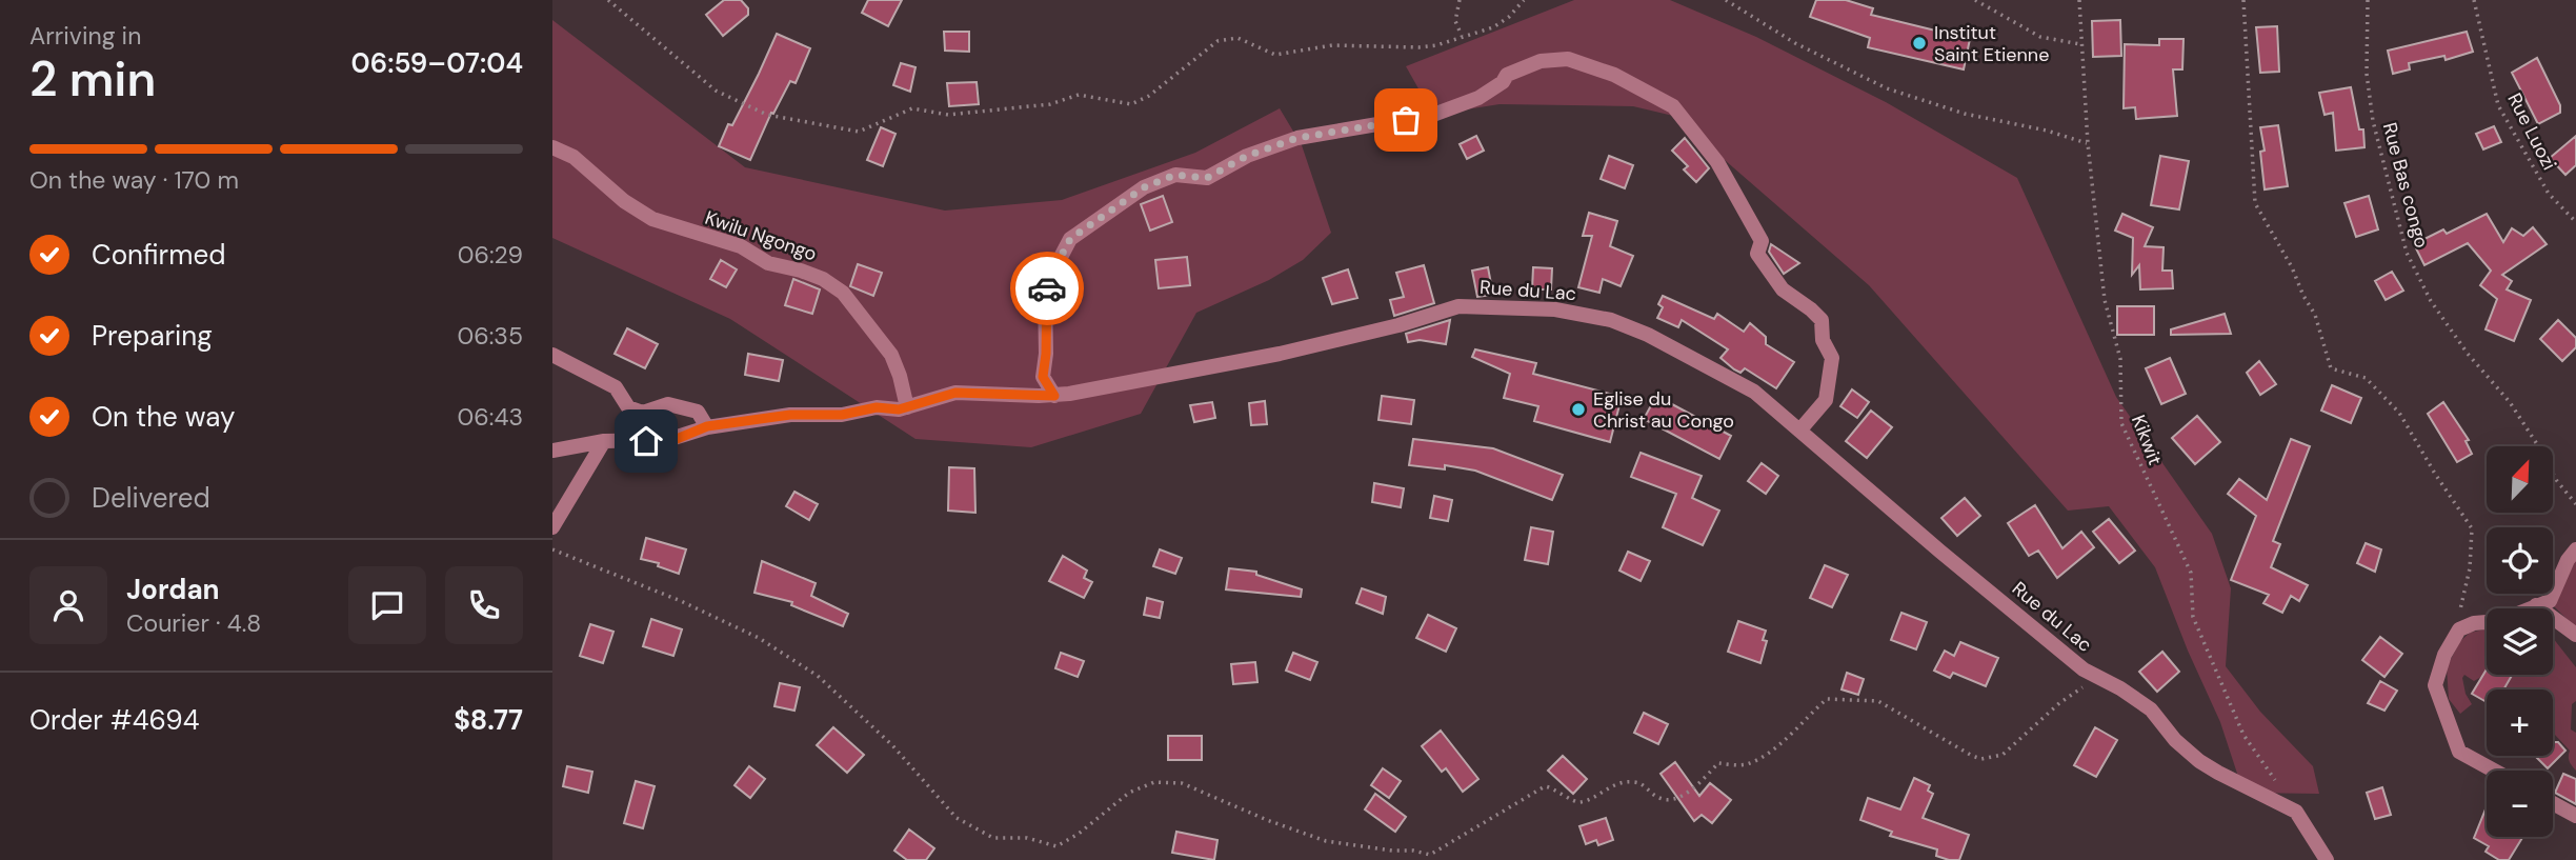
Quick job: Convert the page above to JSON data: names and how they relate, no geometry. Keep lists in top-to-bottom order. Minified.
{"streets":{"street":["Kwilu Ngongo","Rue du Lac"],"path":["Rue Luozi","Rue Bas congo","Kikwit"]},"crossings":[["Kwilu Ngongo","Rue du Lac"],["Rue du Lac","Kikwit"]],"places":["Institut Saint Etienne","Eglise du Christ au Congo"],"north":"top right","page":{"heading":["2 min","Arriving in","06:59–07:04"],"panel":["Jordan","Courier · 4.8","Order #4694","$8.77"],"bar":"On the way · 170 m","list":[["Confirmed","06:29"],["Preparing","06:35"],["On the way","06:43"],"Delivered"],"map_buttons":["+","−"]}}
